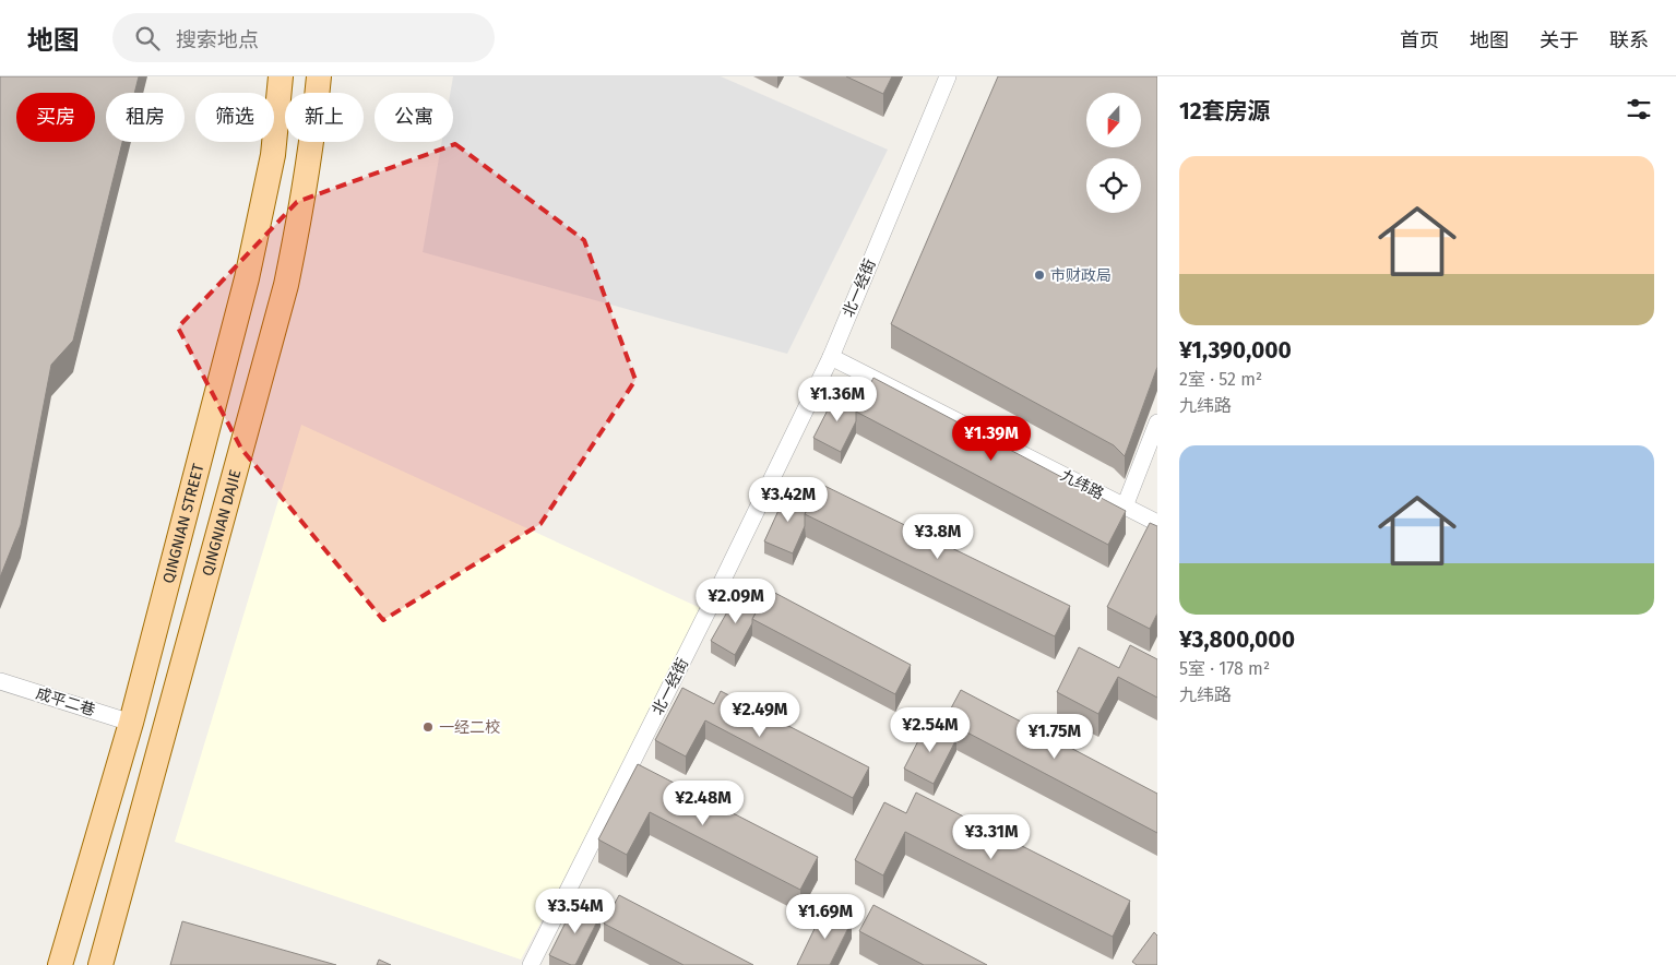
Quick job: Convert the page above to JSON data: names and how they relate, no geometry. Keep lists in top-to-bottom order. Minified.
{"streets":{"main road":["QINGNIAN STREET","QINGNIAN DAJIE"],"street":["北一经街","九纬路","成平二巷"]},"crossings":[["北一经街","九纬路"],["QINGNIAN STREET","成平二巷"]],"places":["市财政局","一经二校"],"north":"bottom","page":{"header":"地图","search":"搜索地点","nav":["首页","地图","关于","联系"],"heading":"12套房源","chip":["买房","租房","筛选","新上","公寓"],"list":[{"name":"¥1,390,000","note":"2室 · 52 m² · 九纬路"},{"name":"¥3,800,000","note":"5室 · 178 m² · 九纬路"}],"price":["¥1.36M","¥1.39M","¥3.42M","¥3.8M","¥2.09M","¥2.49M","¥2.54M","¥1.75M","¥2.48M","¥3.31M","¥3.54M","¥1.69M"]}}
